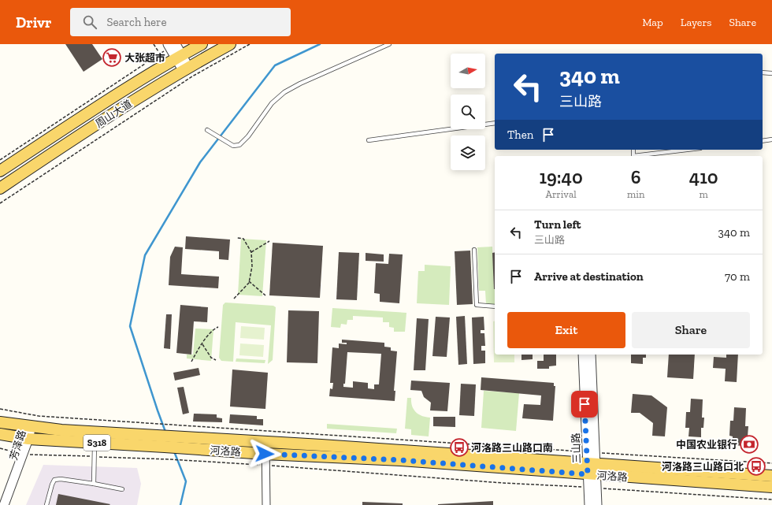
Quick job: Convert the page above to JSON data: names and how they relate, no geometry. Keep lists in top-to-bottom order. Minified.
{"streets":{"main road":["周山大道","S318","河洛路"],"street":["芳泽路","三山路"]},"crossings":[["芳泽路","河洛路"],["三山路","河洛路"]],"places":{"supermarket":["大张超市"],"bank":["中国农业银行"],"bus stop":["河洛路三山路口南","河洛路三山路口北"]},"north":"right","page":{"header":"Drivr","search":"Search here","nav":["Map","Layers","Share"],"turn":["340 m","三山路"],"then":"Then","eta":["19:40","Arrival","6","min","410","m"],"list":[{"name":"Turn left","note":"三山路","value":"340 m"},{"name":"Arrive at destination","value":"70 m"}],"buttons":["Exit","Share"]}}
